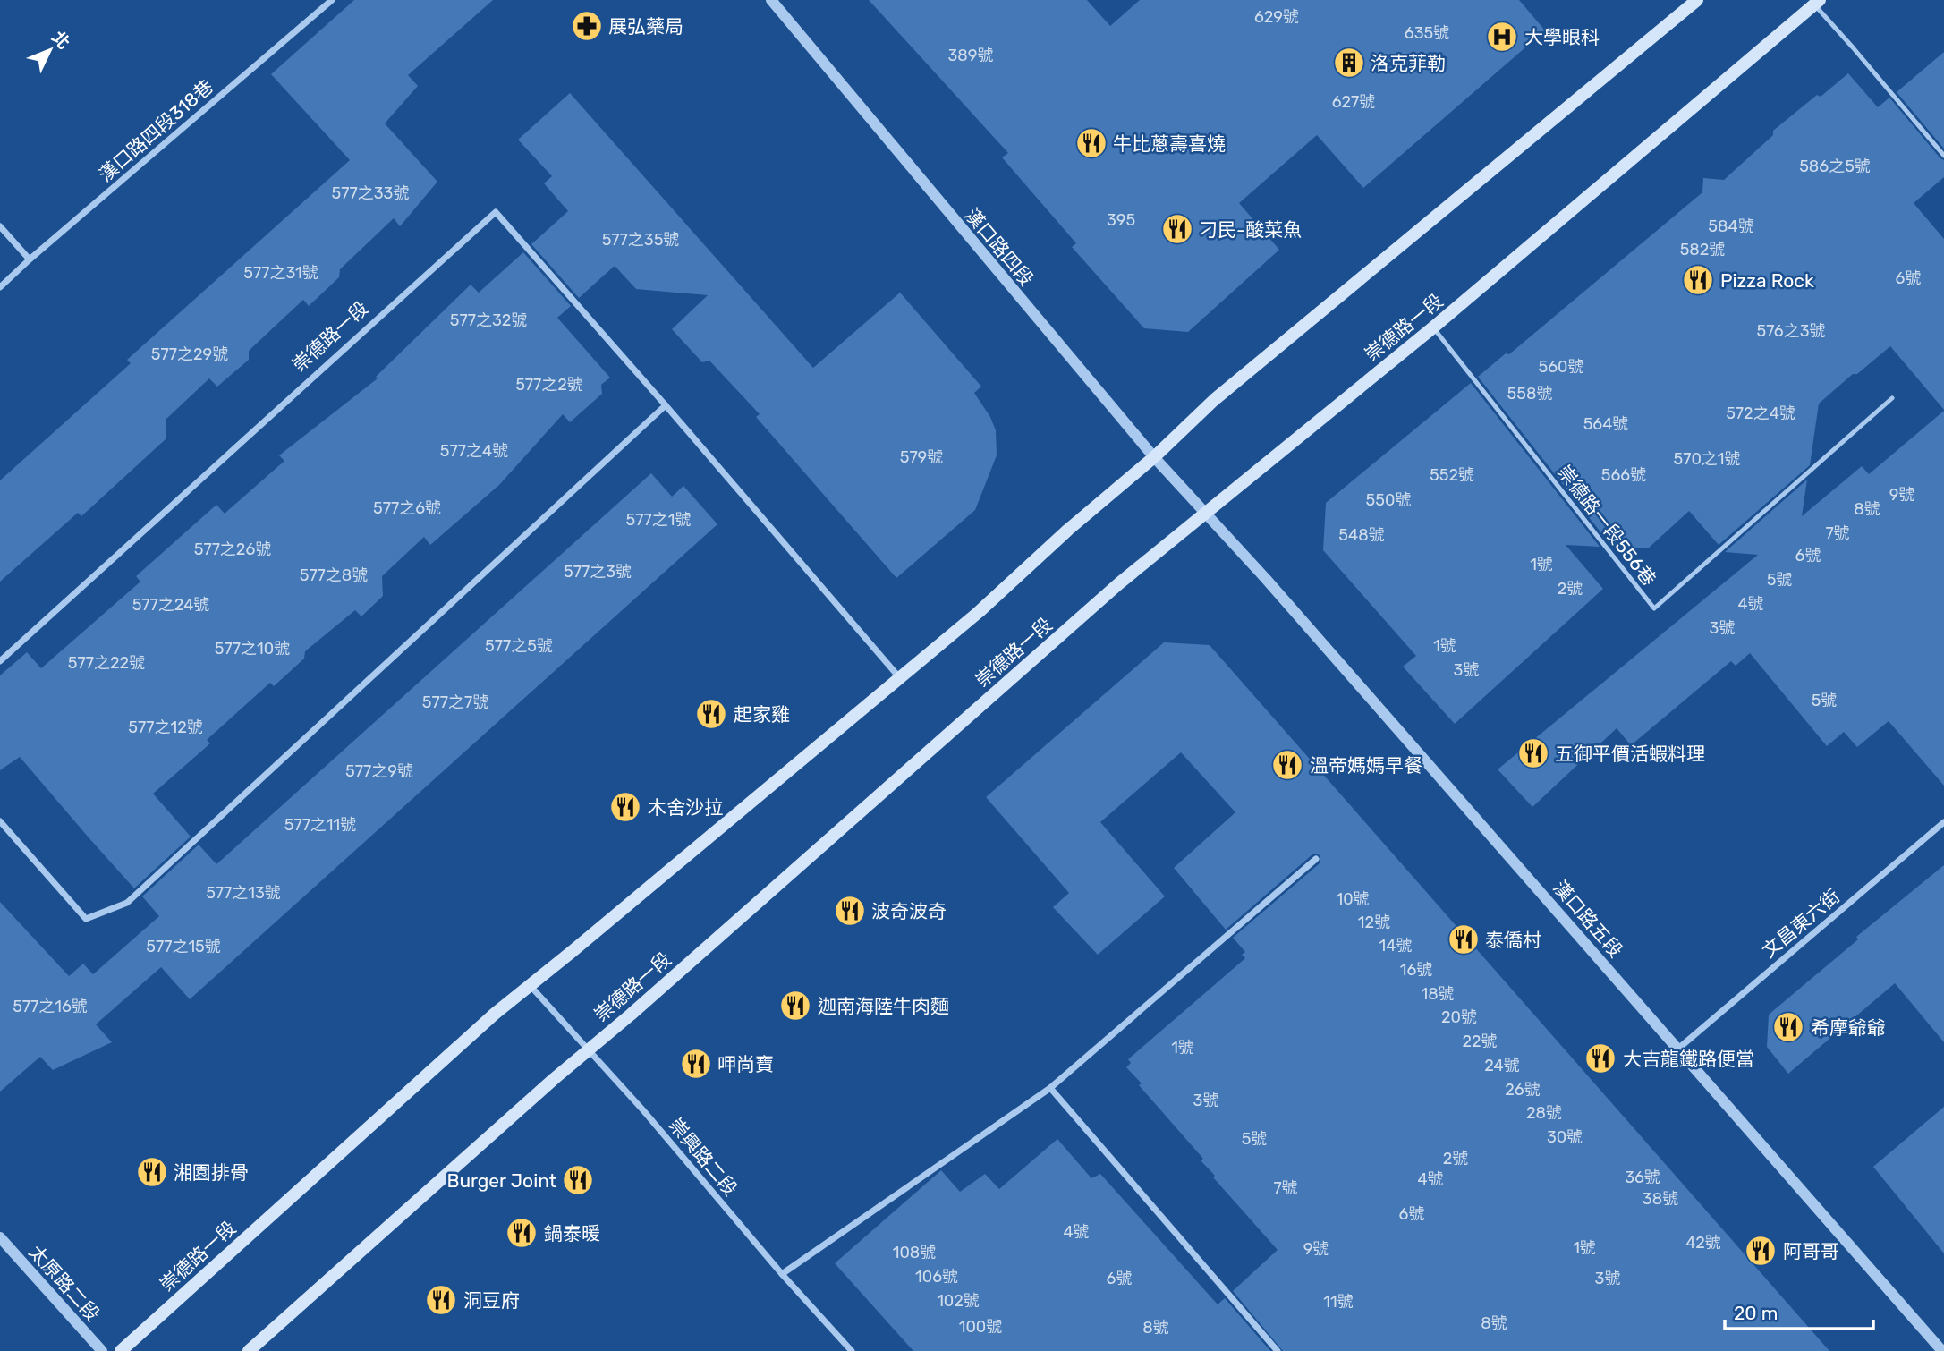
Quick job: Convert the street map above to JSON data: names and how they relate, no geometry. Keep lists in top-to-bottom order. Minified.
{"streets":{"main road":["崇德路一段"],"street":["漢口路四段318巷","漢口路四段","漢口路五段","文昌東六街","崇興路二段","太原路二段"],"lane":["崇德路一段556巷"]},"crossings":[["漢口路四段","崇德路一段"],["漢口路四段","漢口路五段"],["崇德路一段","崇德路一段556巷"],["崇德路一段","漢口路五段"],["崇德路一段","崇興路二段"],["漢口路五段","文昌東六街"]],"places":{"pharmacy":["展弘藥局"],"hospital":["大學眼科"],"building":["洛克菲勒"],"restaurant":["牛比蔥壽喜燒","刁民-酸菜魚","Pizza Rock","起家雞","五御平價活蝦料理","溫帝媽媽早餐","木舍沙拉","波奇波奇","泰僑村","迦南海陸牛肉麵","希摩爺爺","大吉龍鐵路便當","呷尚寶","湘園排骨","Burger Joint","鍋泰暖","阿哥哥","洞豆府"]},"house_numbers":["629號","635號","389號","627號","586之5號","577之33號","395","584號","577之35號","582號","577之31號","6號","577之32號","576之3號","577之29號","560號","577之2號","558號","572之4號","564號","577之4號","579號","570之1號","552號","566號","9號","550號","577之6號","8號","577之1號","7號","548號","577之26號","6號","1號","577之3號","577之8號","5號","2號","4號","577之24號","3號","577之5號","1號","577之10號","577之22號","3號","5號","577之7號","577之12號","577之9號","577之11號","577之13號","10號","12號","14號","577之15號","16號","18號","577之16號","20號","22號","1號","24號","26號","3號","28號","30號","5號","2號","36號","4號","7號","38號","6號","4號","42號","1號","9號","108號","106號","6號","3號","102號","11號","8號","100號","8號"],"scale_bar":"20 m","north":"top right"}
